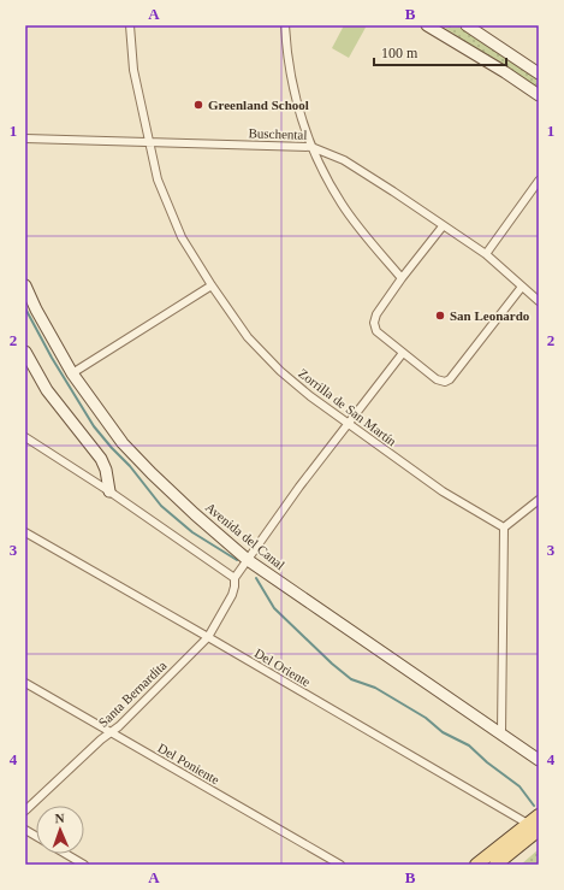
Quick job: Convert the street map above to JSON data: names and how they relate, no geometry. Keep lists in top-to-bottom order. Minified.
{"streets":{"street":["Buschental","Zorrilla de San Martín","Avenida del Canal","Del Oriente","Santa Bernardita","Del Poniente"]},"crossings":[["Buschental","Zorrilla de San Martín"],["Del Oriente","Santa Bernardita"],["Santa Bernardita","Del Poniente"]],"places":["Greenland School","San Leonardo"],"scale_bar":"100 m","north":"top","grid":{"columns":["A","B"],"rows":["1","2","3","4"]}}
